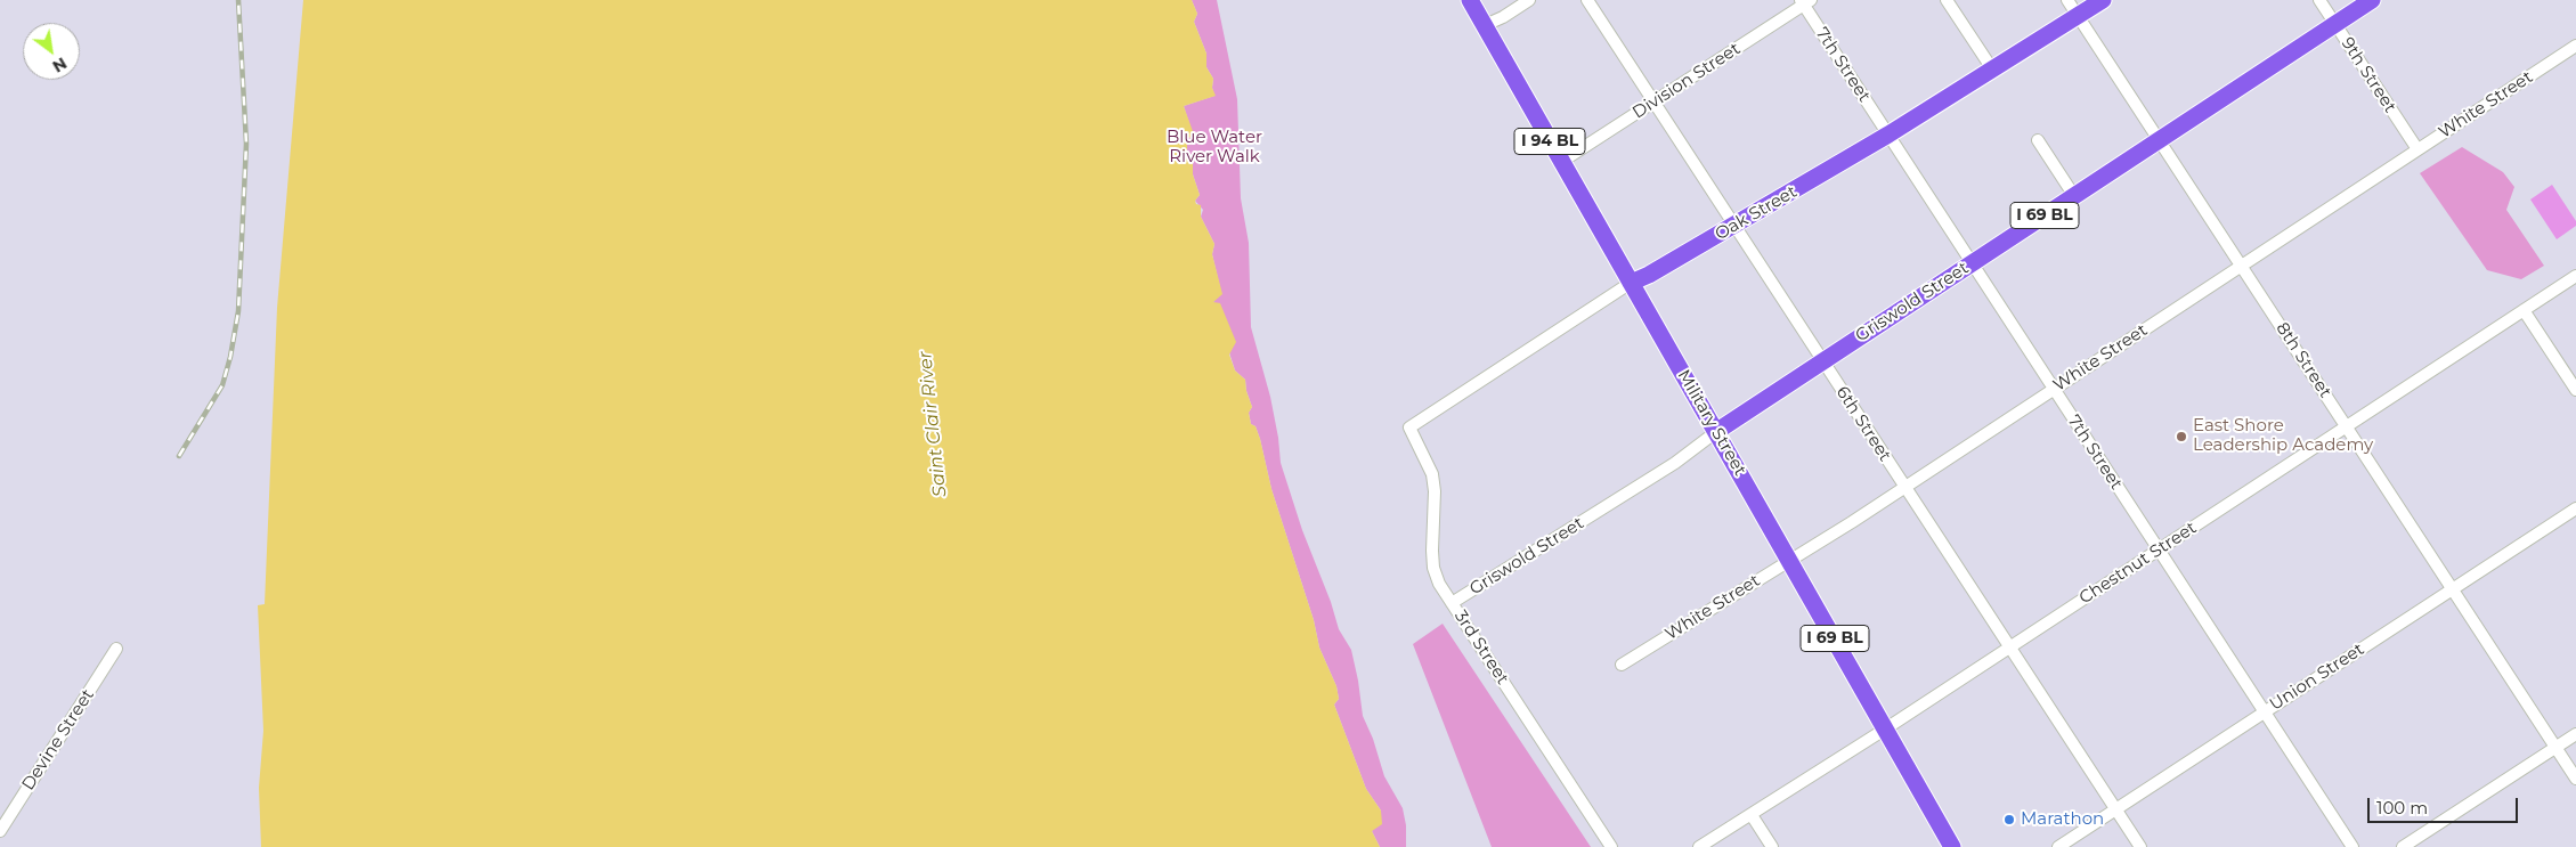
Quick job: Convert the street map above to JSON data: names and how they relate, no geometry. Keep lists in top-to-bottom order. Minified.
{"streets":{"main road":["I 94 BL","Oak Street","I 69 BL","Griswold Street","Military Street"],"street":["7th Street","9th Street","Division Street","White Street","8th Street","6th Street","Chestnut Street","3rd Street","Union Street","Devine Street"]},"crossings":[["7th Street","Division Street"],["7th Street","White Street"],["7th Street","Oak Street"],["7th Street","Griswold Street"],["7th Street","Chestnut Street"],["7th Street","Union Street"],["9th Street","White Street"],["9th Street","Griswold Street"],["Division Street","Military Street"],["Division Street","6th Street"],["White Street","8th Street"],["White Street","Military Street"],["White Street","6th Street"],["Oak Street","8th Street"],["Oak Street","Military Street"],["Oak Street","6th Street"],["Oak Street","3rd Street"],["Griswold Street","8th Street"],["Griswold Street","Military Street"],["Griswold Street","6th Street"],["Griswold Street","3rd Street"],["8th Street","Chestnut Street"],["8th Street","Union Street"],["Military Street","Chestnut Street"],["6th Street","Chestnut Street"],["6th Street","Union Street"]],"water":["Saint Clair River"],"parks":["Blue Water River Walk"],"places":["East Shore Leadership Academy","Marathon"],"scale_bar":"100 m","north":"bottom right"}
